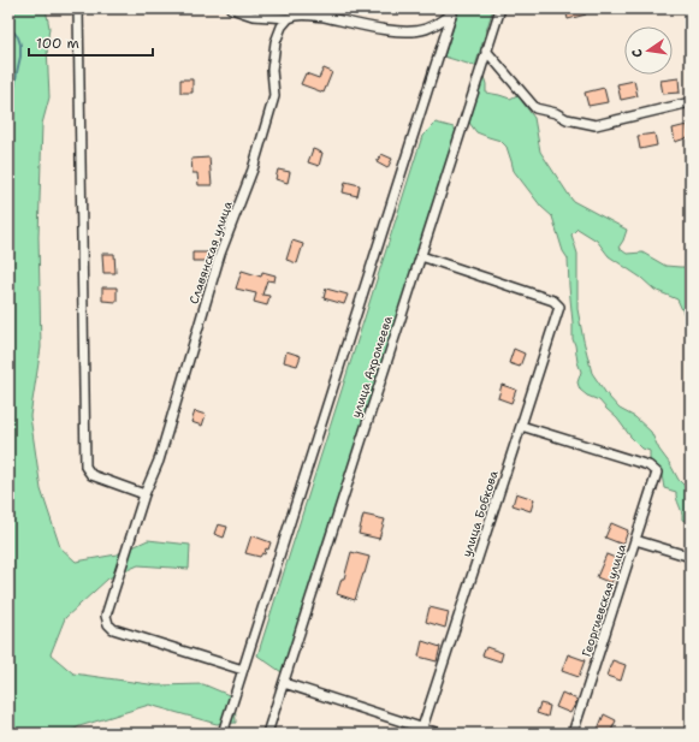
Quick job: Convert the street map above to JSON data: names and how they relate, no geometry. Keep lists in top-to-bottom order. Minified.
{"streets":{"street":["Славянская улица","улица Ахромеева","улица Бобкова","Георгиевская улица"]},"crossings":[["улица Ахромеева","улица Бобкова"],["улица Бобкова","Георгиевская улица"]],"scale_bar":"100 m","north":"left"}
